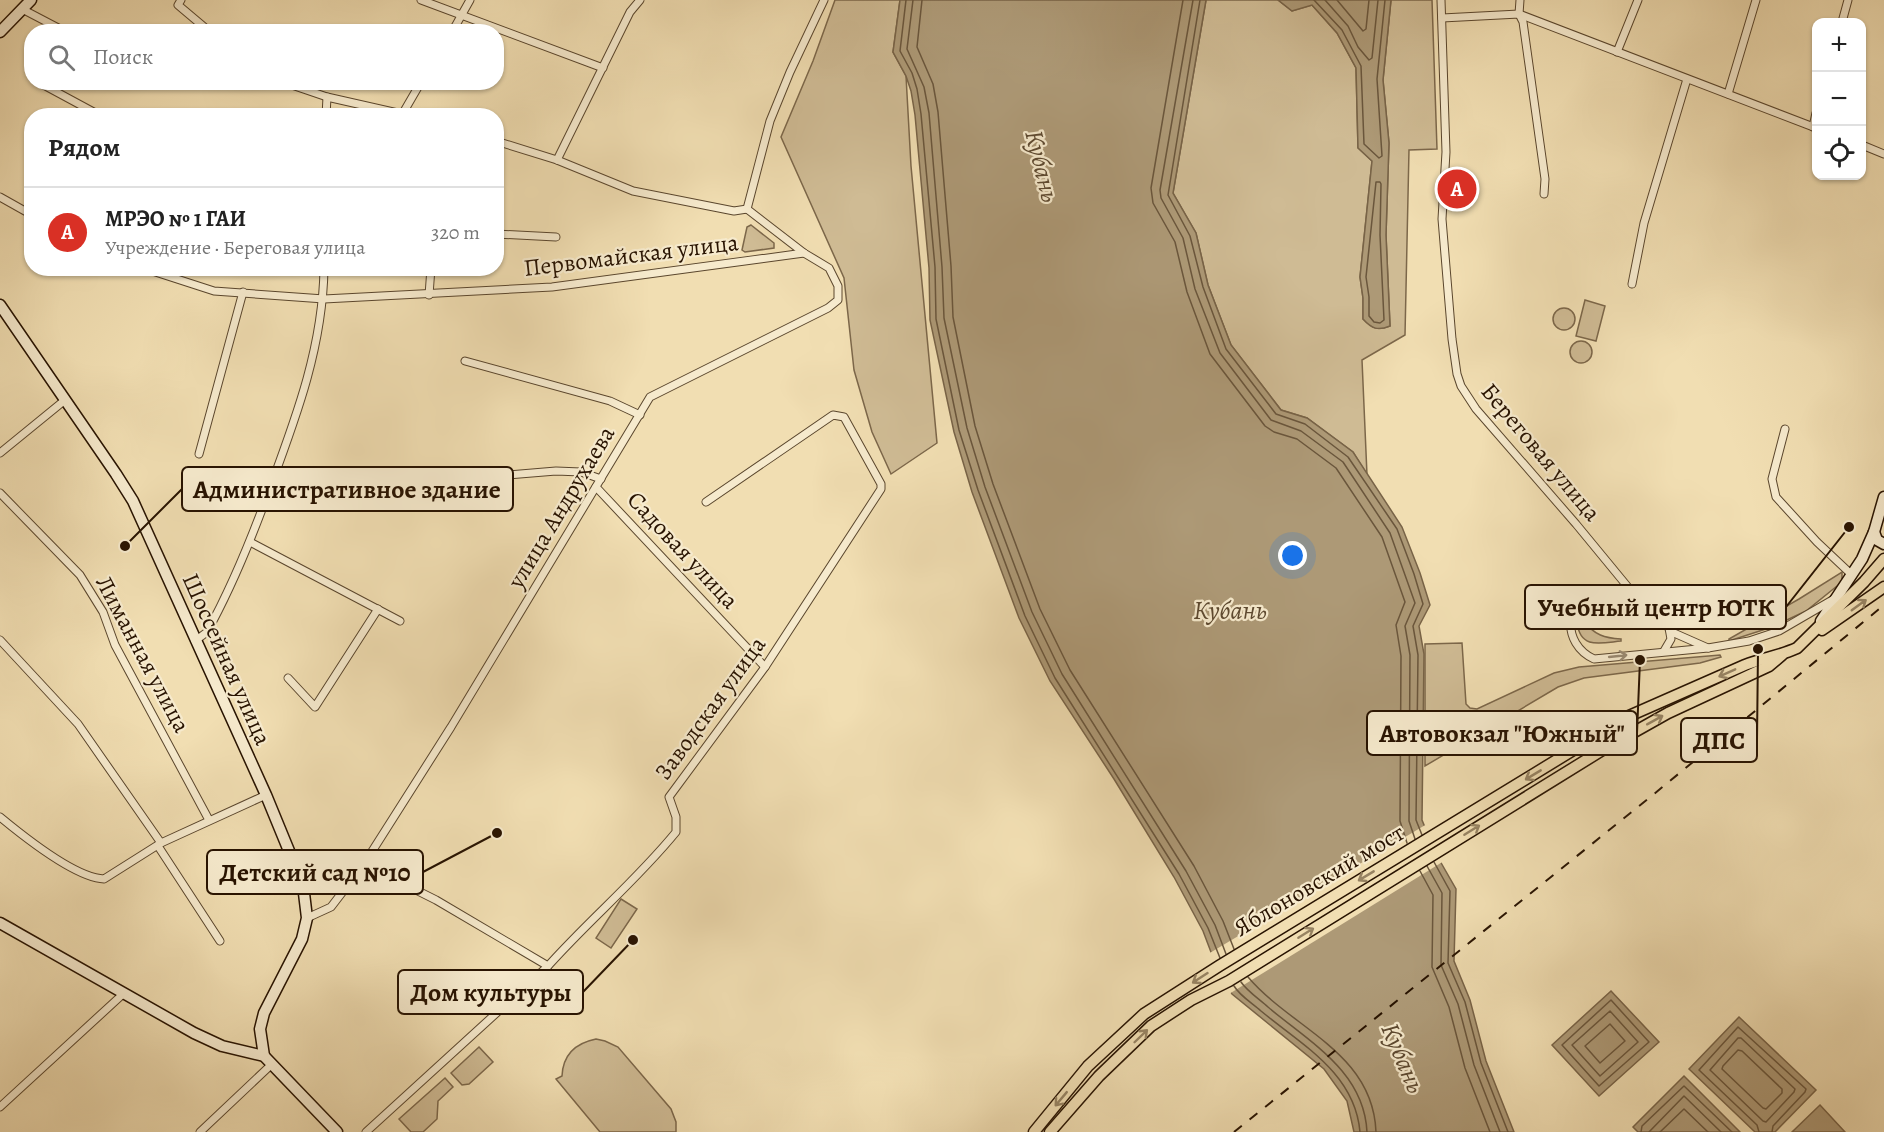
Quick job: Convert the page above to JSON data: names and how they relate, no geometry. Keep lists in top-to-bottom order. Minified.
{"streets":{"main road":["Шоссейная улица","Яблоновский мост"],"street":["Первомайская улица","Береговая улица","улица Андрухаева","Садовая улица","Лиманная улица","Заводская улица"]},"crossings":[["Первомайская улица","улица Андрухаева"],["улица Андрухаева","Садовая улица"],["улица Андрухаева","Шоссейная улица"],["Садовая улица","Заводская улица"]],"water":["Кубань"],"places":["Учебный центр ЮТК","Административное здание","ДПС","Автовокзал \"Южный\"","Детский сад №10","Дом культуры"],"page":{"map_buttons":["+","−"],"search":"Поиск","heading":"Рядом","pins":"A","list":[{"mark":"A","name":"МРЭО № 1 ГАИ","note":"Учреждение · Береговая улица","value":"320 m"}]}}
